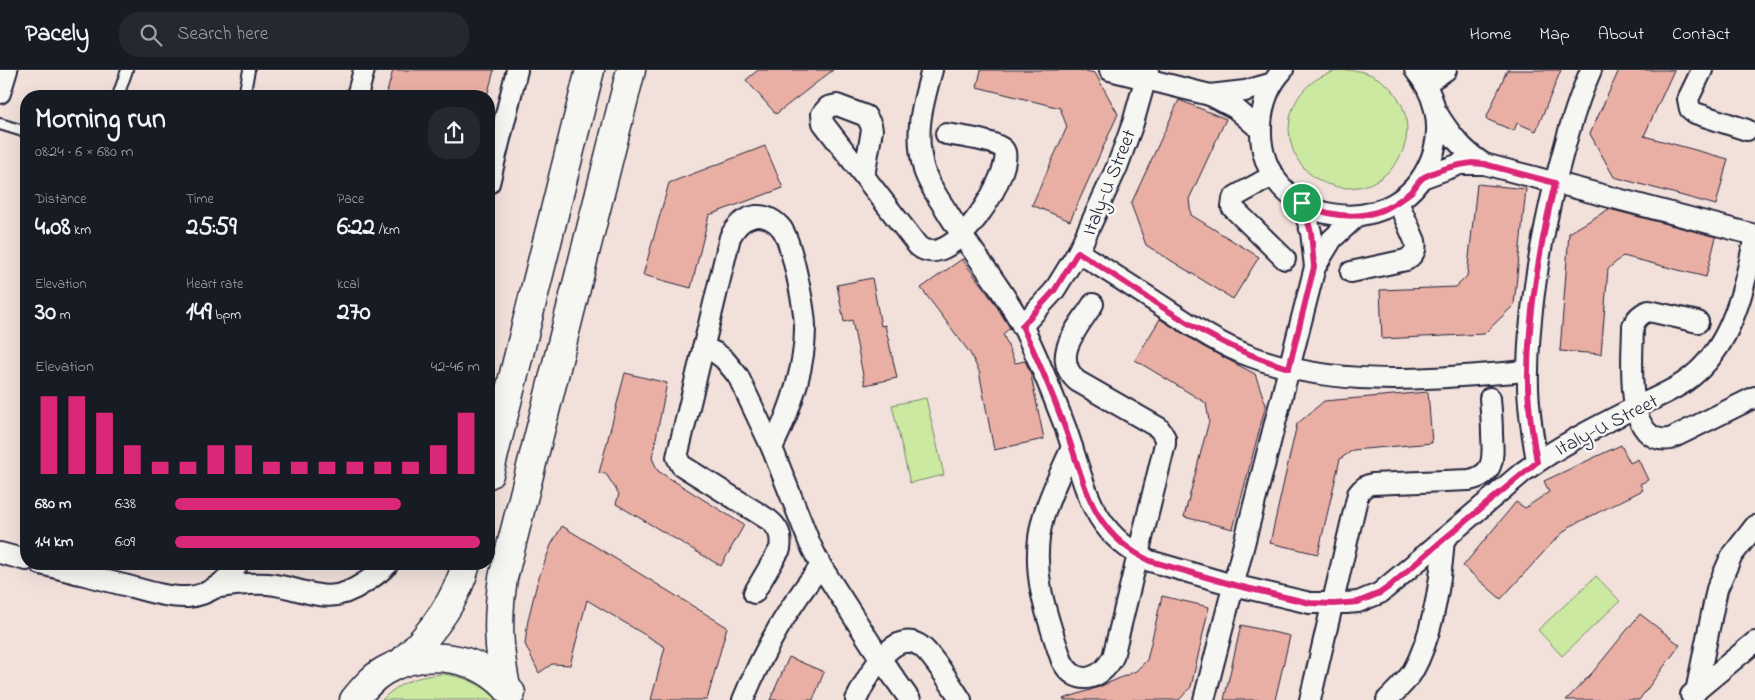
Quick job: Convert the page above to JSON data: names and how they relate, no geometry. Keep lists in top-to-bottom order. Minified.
{"streets":{"street":["Italy-U Street"]},"page":{"header":"Pacely","search":"Search here","nav":["Home","Map","About","Contact"],"heading":["Morning run","08:24 · 6 × 680 m"],"stats":[["Distance","4.08 km"],["Time","25:59"],["Pace","6:22 /km"],["Elevation","30 m"],["Heart rate","149 bpm"],["kcal","270"]],"chart":["Elevation","42–46 m"],"list":[{"name":"680 m","note":"6:38"},{"name":"1.4 km","note":"6:09"}]}}
